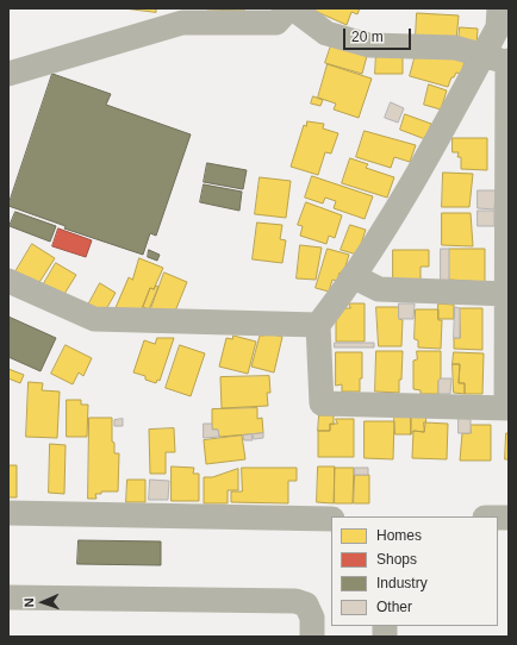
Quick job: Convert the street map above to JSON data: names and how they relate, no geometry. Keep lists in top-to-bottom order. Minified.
{"legend":["Homes","Shops","Industry","Other"],"scale_bar":"20 m","north":"left"}
